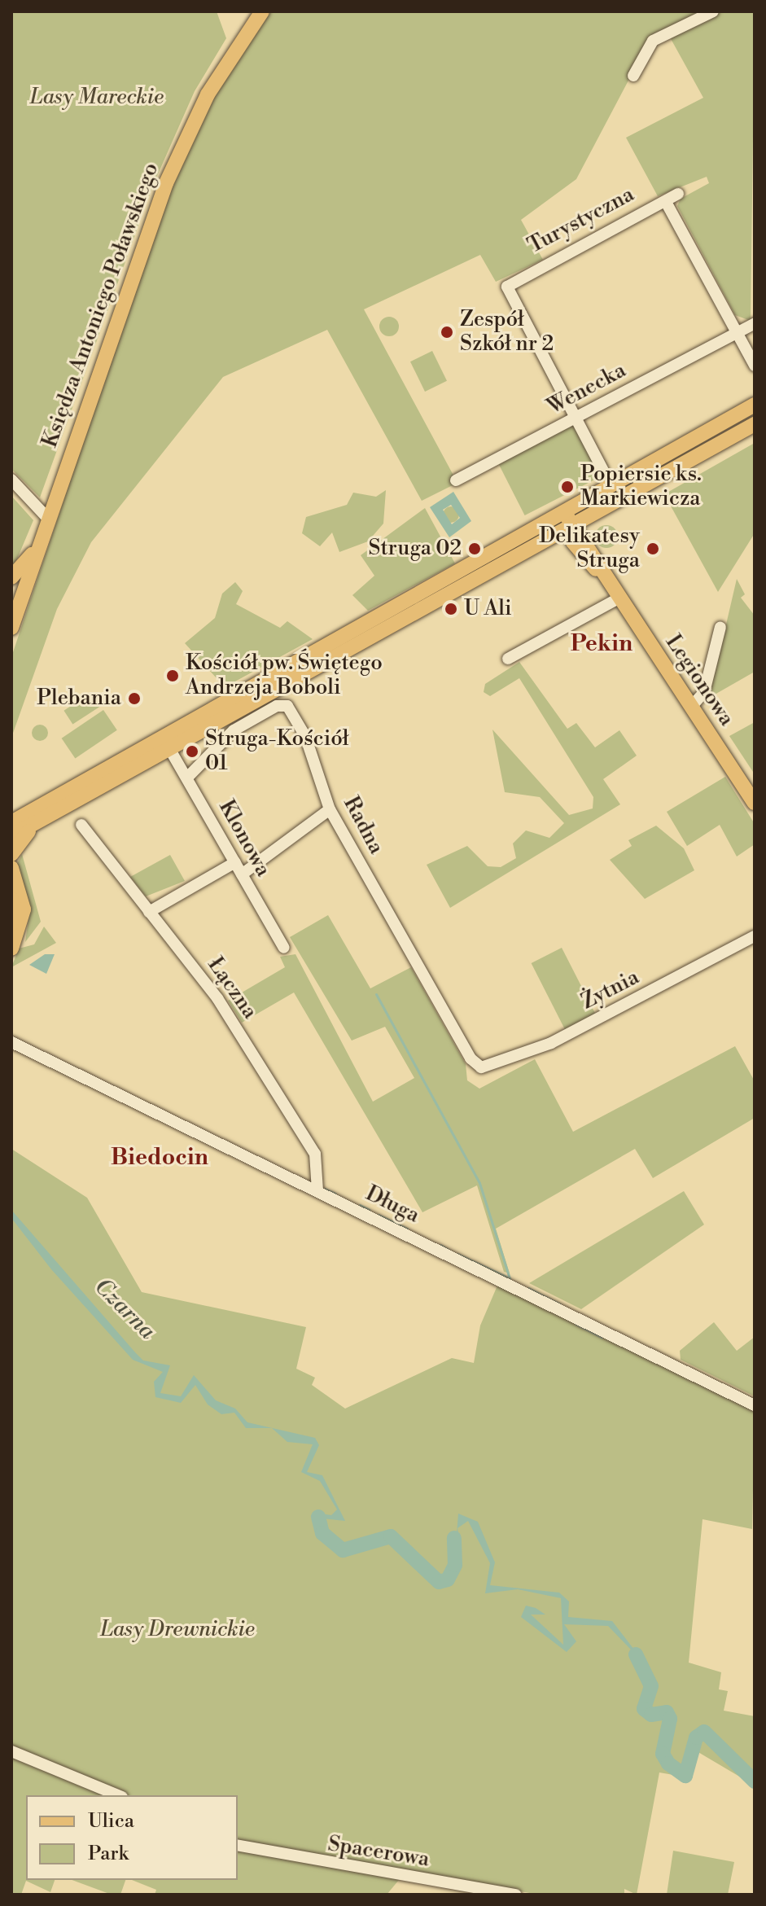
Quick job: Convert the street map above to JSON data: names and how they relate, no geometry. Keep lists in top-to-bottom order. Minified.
{"streets":{"main road":["Księdza Antoniego Poławskiego","Legionowa"],"street":["Turystyczna","Wenecka","Radna","Klonowa","Łączna","Żytnia","Długa","Spacerowa"]},"crossings":[["Turystyczna","Wenecka"],["Radna","Klonowa"],["Radna","Żytnia"],["Łączna","Długa"]],"districts":["Pekin","Biedocin"],"water":["Czarna"],"parks":["Lasy Mareckie","Lasy Drewnickie"],"places":["Zespół Szkół nr 2","Popiersie ks. Markiewicza","Struga 02","Delikatesy Struga","U Ali","Kościół pw. Świętego Andrzeja Boboli","Plebania","Struga-Kościół 01"],"legend":["Ulica","Park"]}
